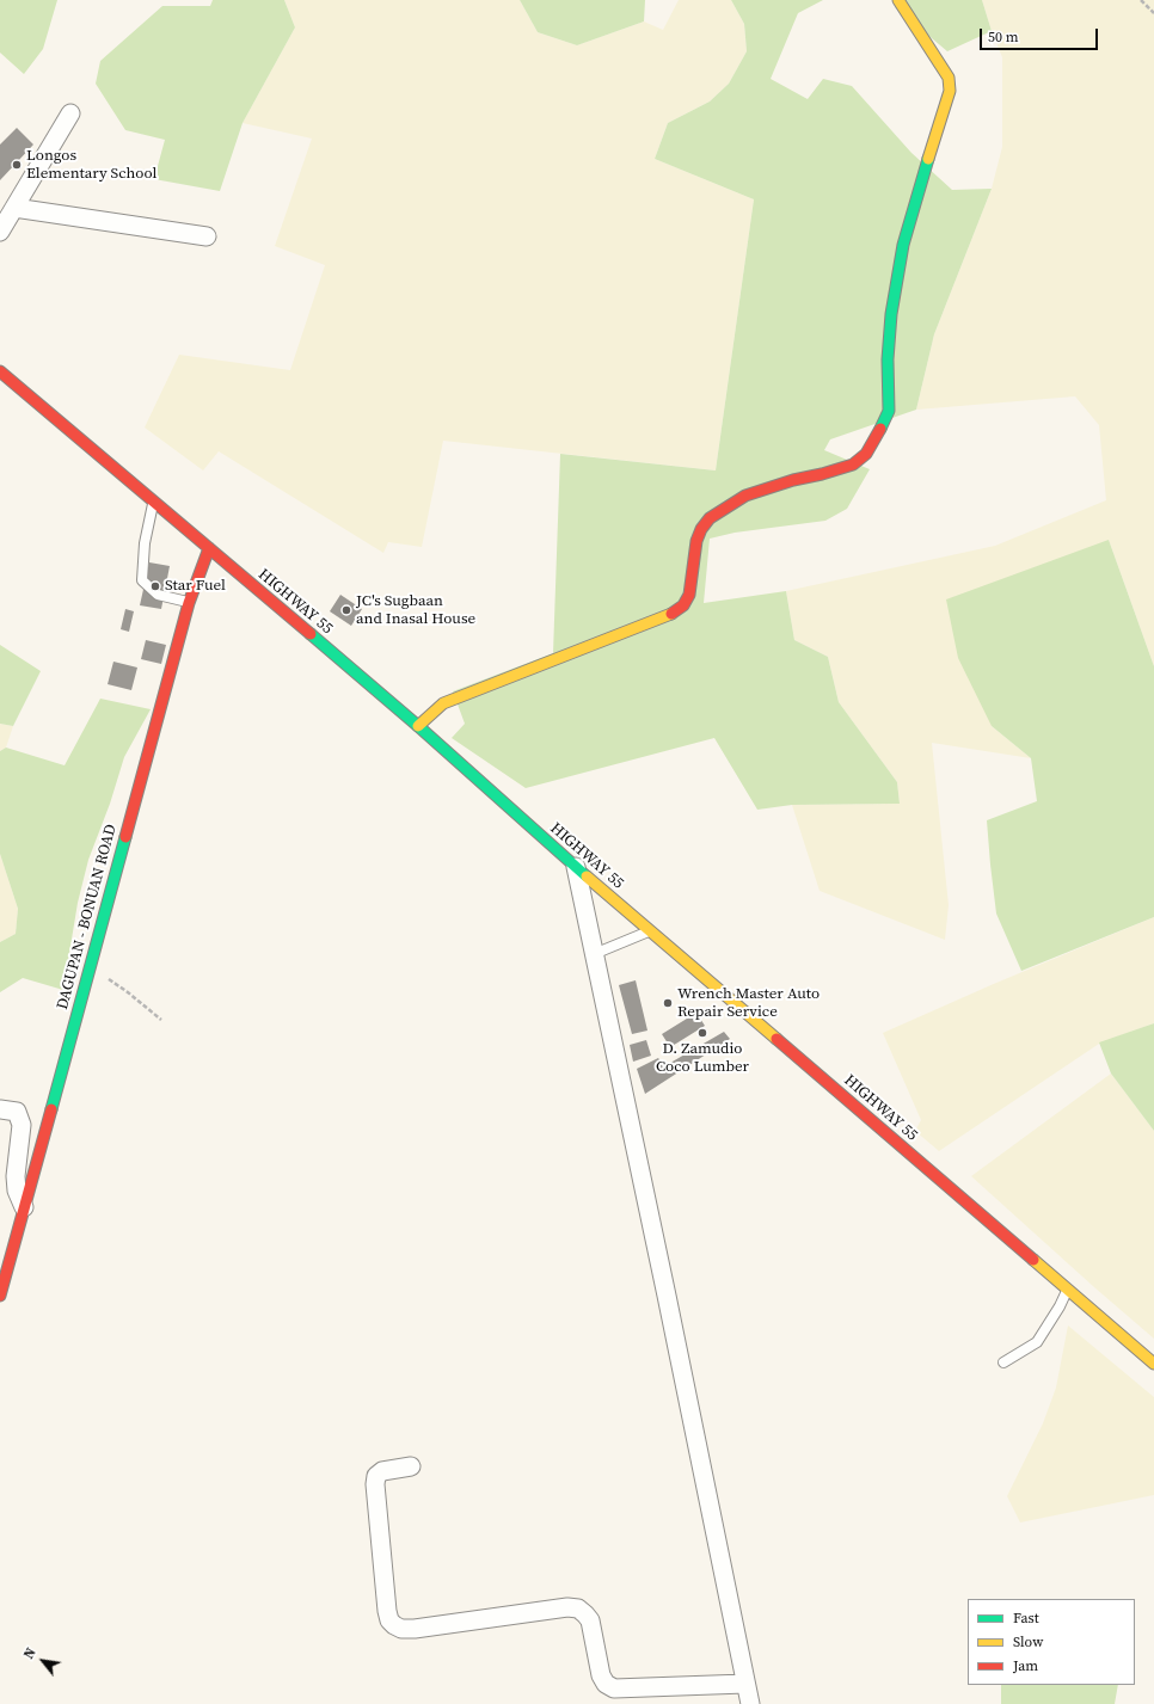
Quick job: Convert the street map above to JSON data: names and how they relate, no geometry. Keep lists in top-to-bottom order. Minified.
{"streets":{"main road":["HIGHWAY 55","DAGUPAN - BONUAN ROAD"]},"crossings":[["HIGHWAY 55","DAGUPAN - BONUAN ROAD"]],"places":["Longos Elementary School","Star Fuel","JC's Sugbaan and Inasal House","Wrench Master Auto Repair Service","D. Zamudio Coco Lumber"],"legend":["Fast","Slow","Jam"],"scale_bar":"50 m","north":"top left"}
